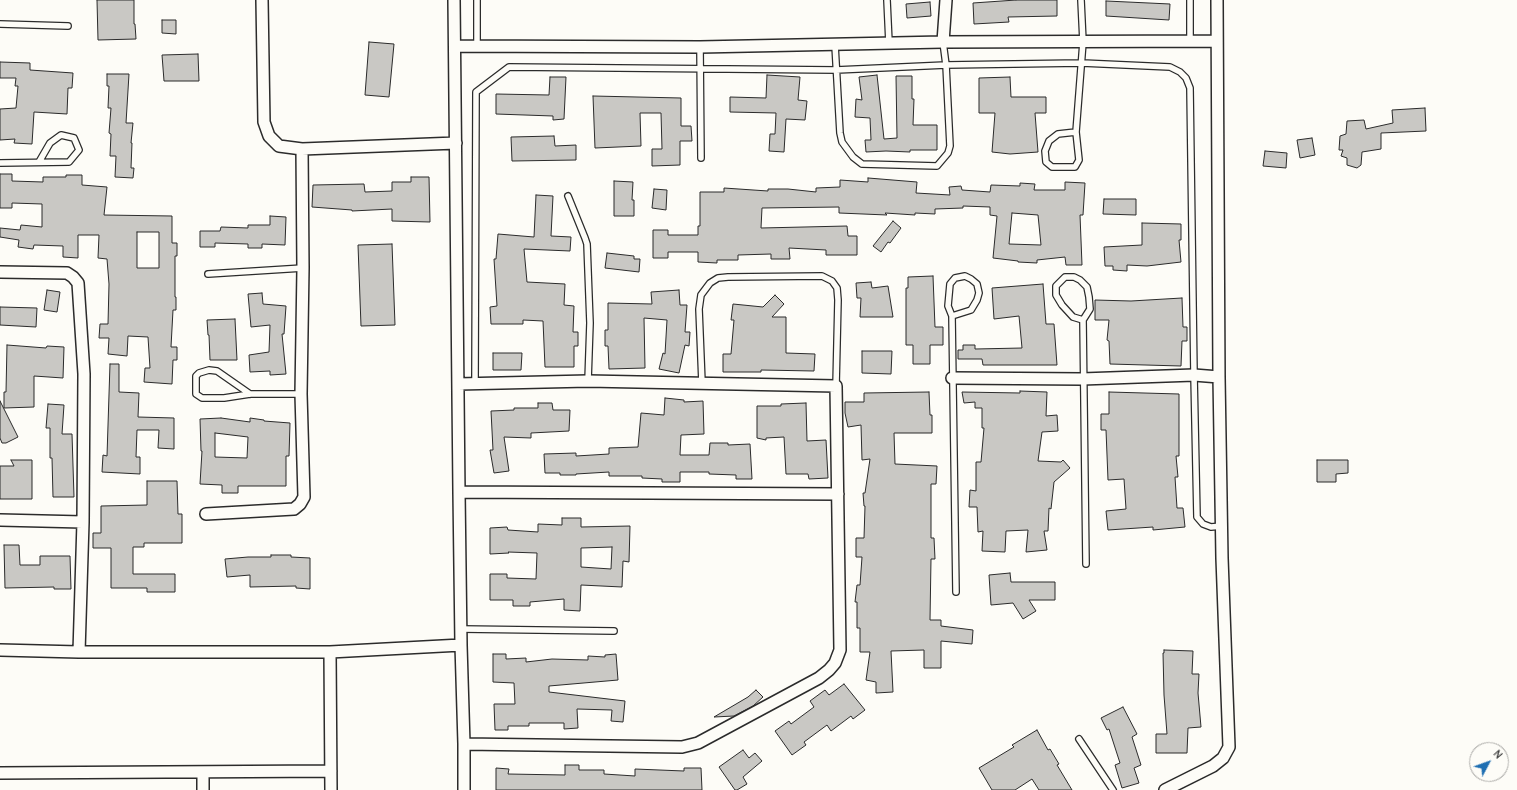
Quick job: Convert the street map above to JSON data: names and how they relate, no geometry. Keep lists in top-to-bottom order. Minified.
{"north":"top right"}
